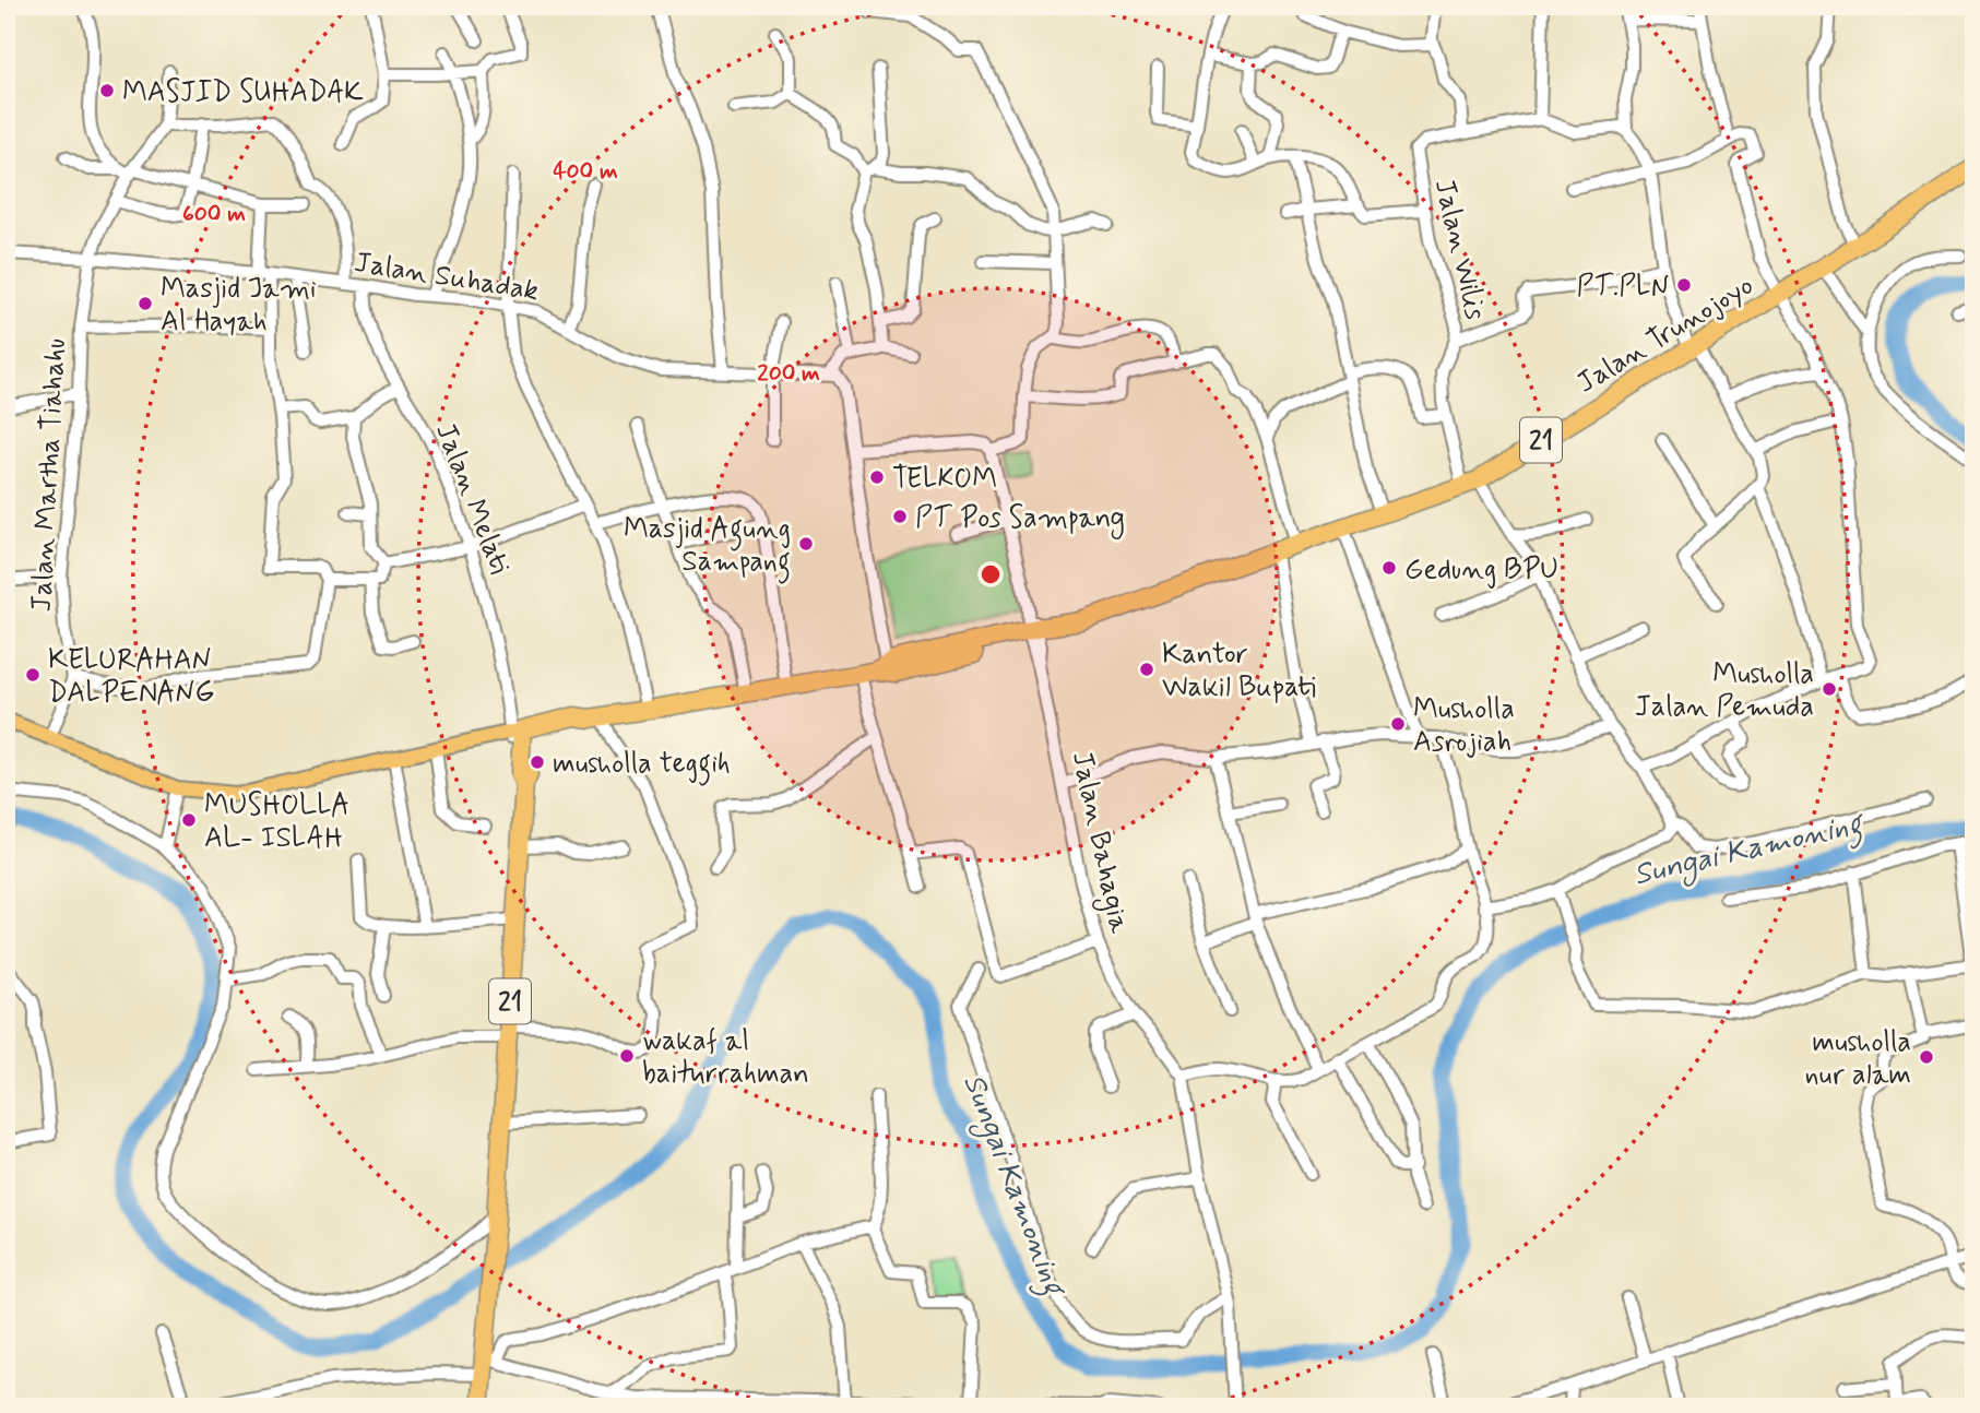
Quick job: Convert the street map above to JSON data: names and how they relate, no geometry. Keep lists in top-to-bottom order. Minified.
{"streets":{"highway":["Jalan Trunojoyo","21"],"street":["Jalan Wilis","Jalan Suhadak","Jalan Martha Tiahahu","Jalan Melati","Jalan Bahagia"]},"crossings":[["Jalan Wilis","Jalan Trunojoyo"],["Jalan Suhadak","Jalan Martha Tiahahu"],["Jalan Suhadak","Jalan Melati"],["Jalan Trunojoyo","21"],["Jalan Trunojoyo","Jalan Bahagia"],["21","Jalan Melati"],["21","Jalan Bahagia"]],"water":["Sungai Kamoning"],"places":["MASJID SUHADAK","PT.PLN","Masjid Jami Al Hayah","TELKOM","PT Pos Sampang","Masjid Agung Sampang","Gedung BPU","Kantor Wakil Bupati","KELURAHAN DALPENANG","Musholla Jalan Pemuda","Musholla Asrojiah","musholla teggih","MUSHOLLA AL- ISLAH","wakaf al baiturrahman","musholla nur alam"],"rings":["400 m","600 m","200 m"]}
